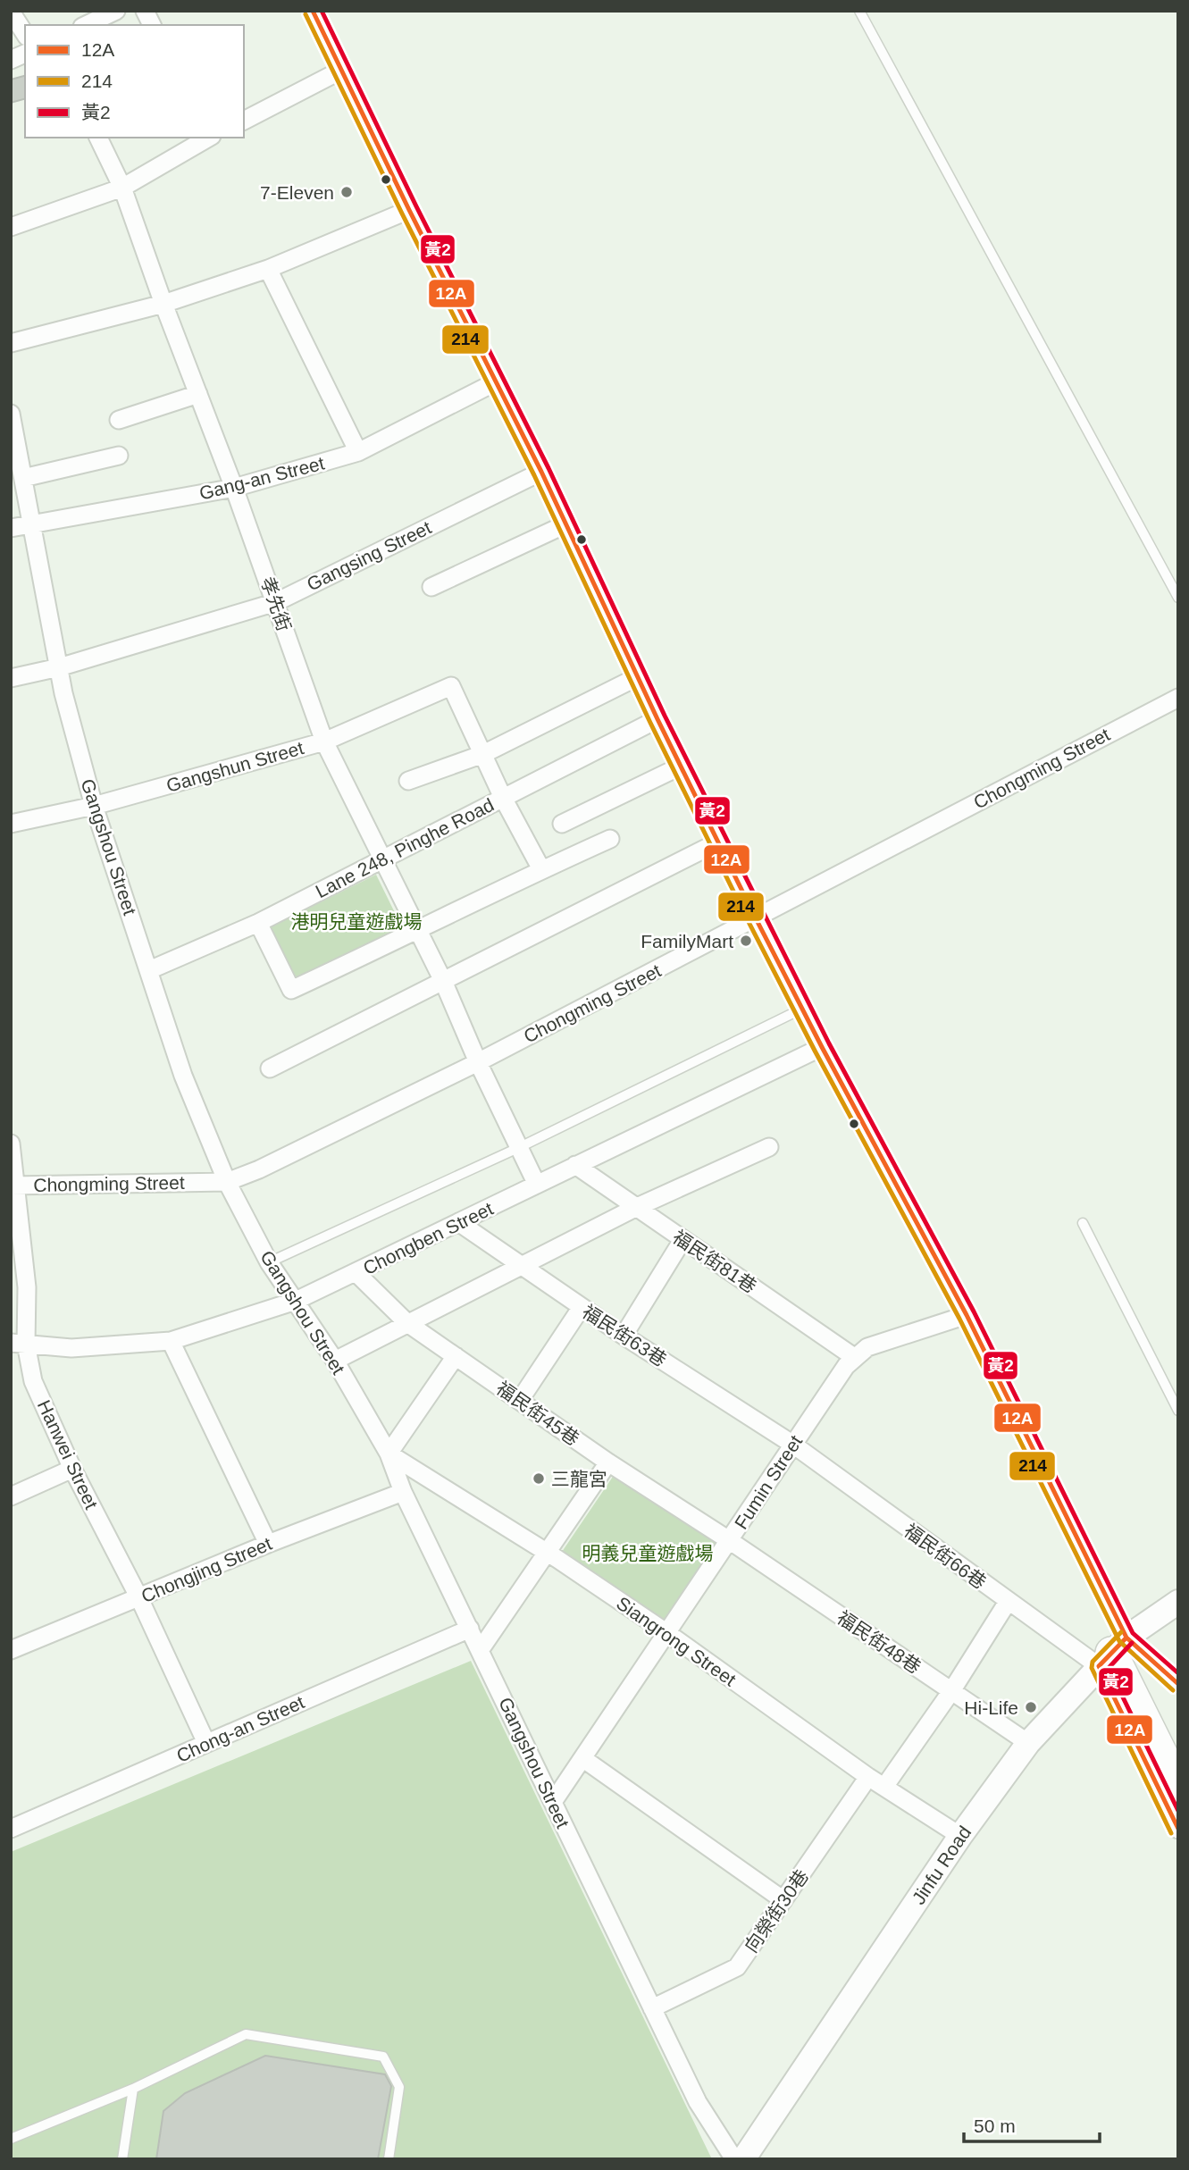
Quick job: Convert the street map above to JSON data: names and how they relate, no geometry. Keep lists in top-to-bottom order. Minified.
{"streets":{"street":["Gang-an Street","Gangsing Street","孝先街","Gangshun Street","Chongming Street","Gangshou Street","Lane 248, Pinghe Road","Chongben Street","福民街81巷","福民街63巷","福民街45巷","Hanwei Street","Fumin Street","福民街66巷","Chongjing Street","Siangrong Street","福民街48巷","Chong-an Street","Jinfu Road","向榮街30巷"]},"crossings":[["Gang-an Street","孝先街"],["Gang-an Street","Gangshou Street"],["Gangsing Street","孝先街"],["Gangsing Street","Gangshou Street"],["孝先街","Gangshun Street"],["孝先街","Chongming Street"],["孝先街","Lane 248, Pinghe Road"],["孝先街","Chongben Street"],["Gangshun Street","Gangshou Street"],["Chongming Street","Gangshou Street"],["Chongming Street","Hanwei Street"],["Gangshou Street","Lane 248, Pinghe Road"],["Gangshou Street","Chongben Street"],["Gangshou Street","Fumin Street"],["Gangshou Street","Chongjing Street"],["Gangshou Street","Siangrong Street"],["Gangshou Street","Chong-an Street"],["Gangshou Street","向榮街30巷"],["Chongben Street","福民街81巷"],["Chongben Street","福民街63巷"],["Chongben Street","福民街45巷"],["Chongben Street","Hanwei Street"],["福民街81巷","Fumin Street"],["福民街63巷","Fumin Street"],["福民街63巷","福民街66巷"],["福民街45巷","Fumin Street"],["福民街45巷","福民街48巷"],["Hanwei Street","Chongjing Street"],["Hanwei Street","Chong-an Street"],["Fumin Street","福民街66巷"],["Fumin Street","Siangrong Street"],["Fumin Street","福民街48巷"],["福民街66巷","Jinfu Road"],["Siangrong Street","Jinfu Road"],["Siangrong Street","向榮街30巷"],["福民街48巷","Jinfu Road"]],"parks":["港明兒童遊戲場","明義兒童遊戲場"],"places":["7-Eleven","FamilyMart","三龍宮","Hi-Life"],"lines":["transit line 12A","transit line 黃2","transit line 214"],"legend":["12A","214","黃2"],"scale_bar":"50 m"}
